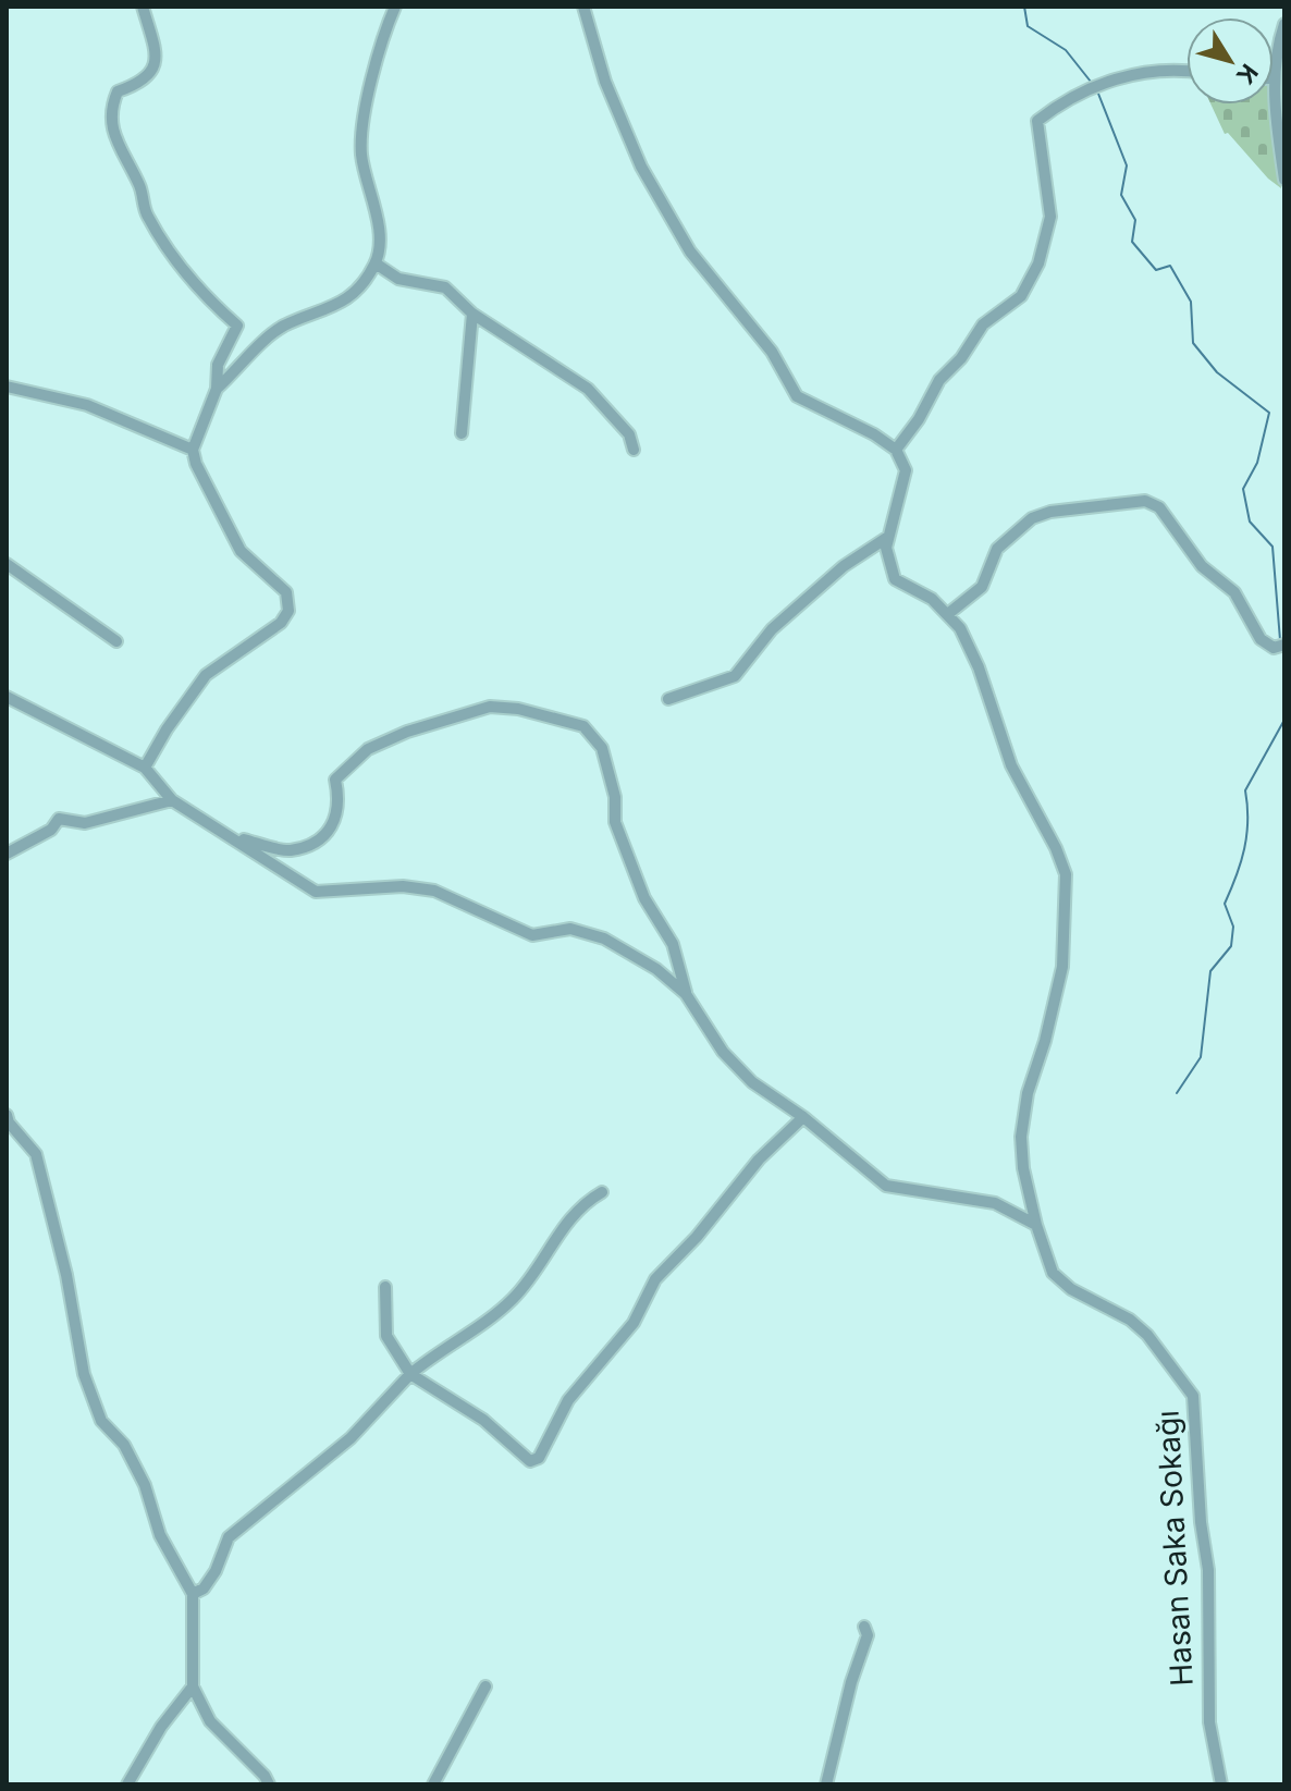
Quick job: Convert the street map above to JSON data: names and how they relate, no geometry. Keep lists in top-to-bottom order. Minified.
{"streets":{"street":["Hasan Saka Sokağı"]},"north":"bottom right"}
